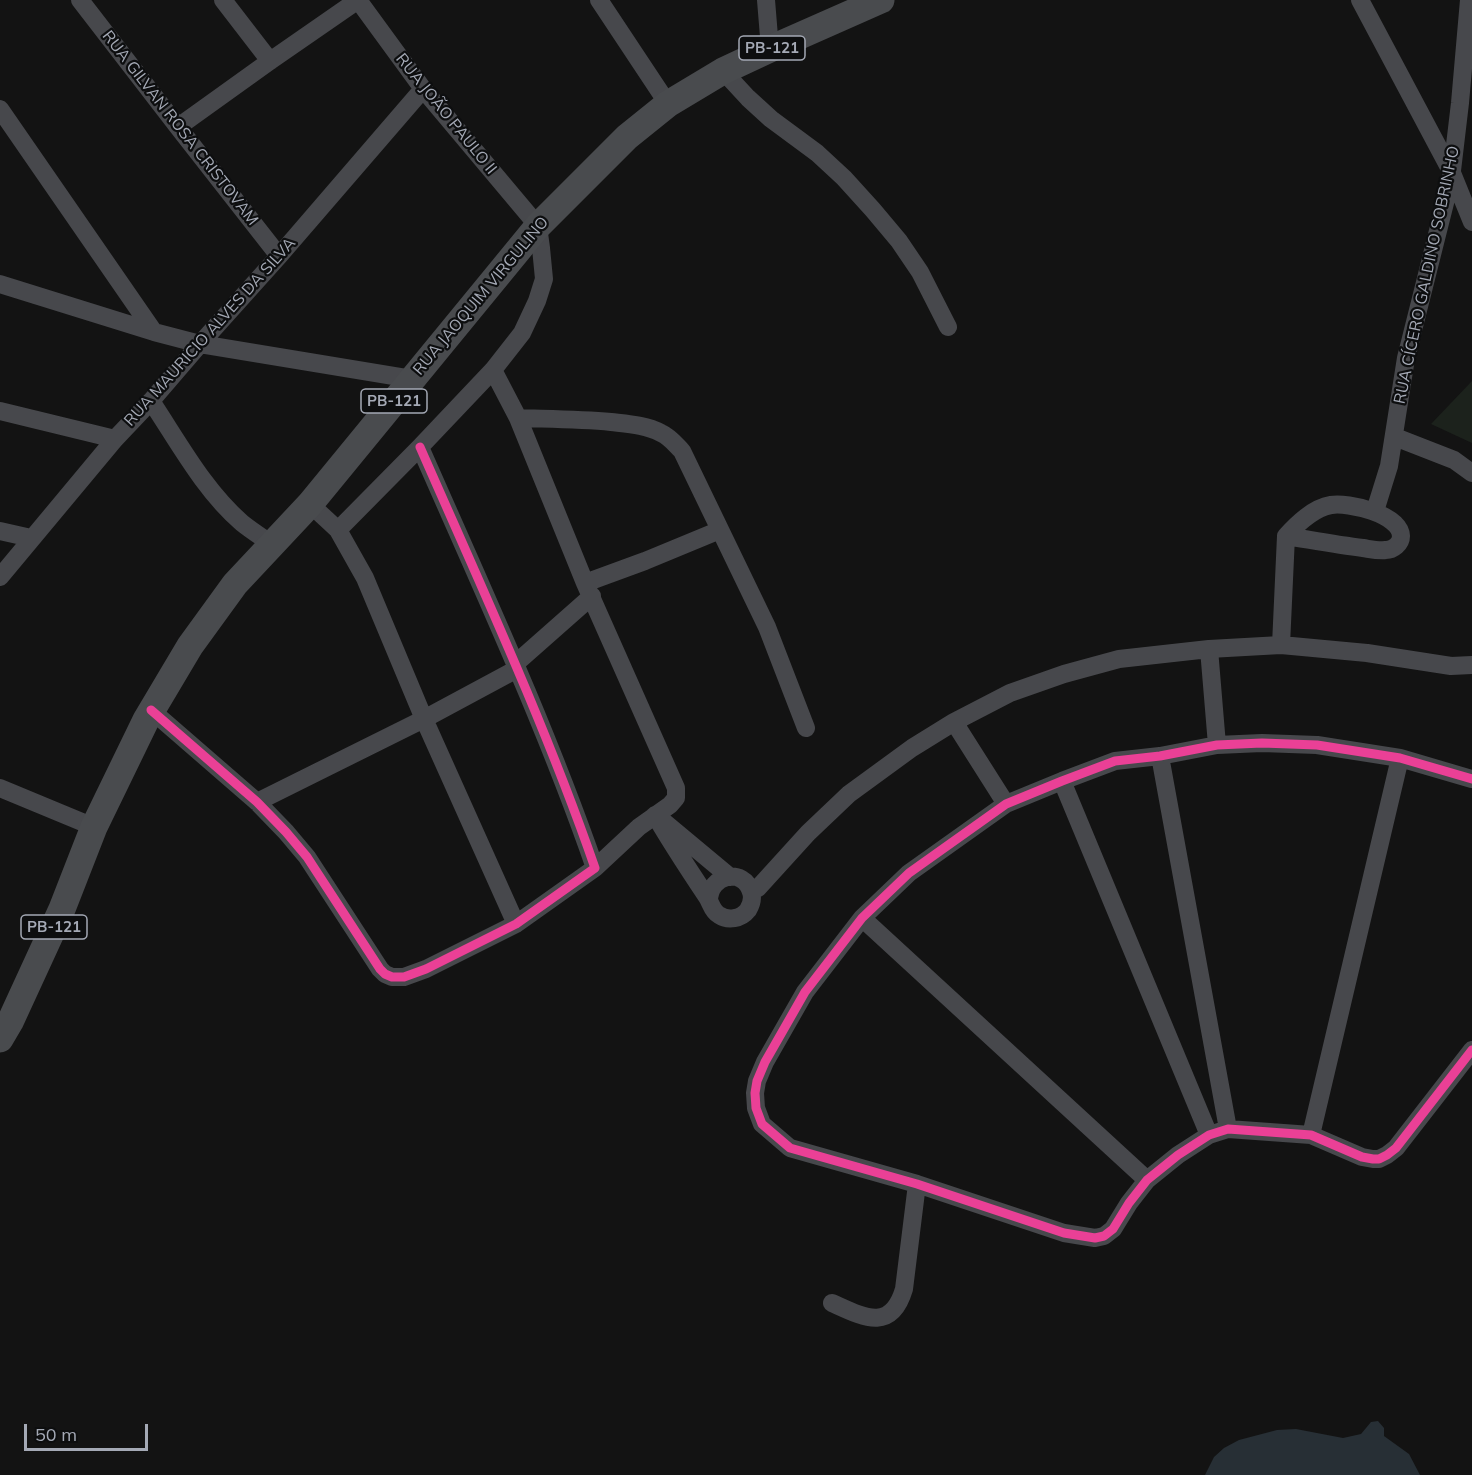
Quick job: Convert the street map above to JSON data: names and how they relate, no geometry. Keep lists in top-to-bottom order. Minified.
{"streets":{"main road":["PB-121","RUA JAOQUIM VIRGULINO"],"street":["RUA JOÃO PAULO II","RUA GILVAN ROSA CRISTOVAM","RUA CÍCERO GALDINO SOBRINHO","RUA MAURICIO ALVES DA SILVA"]},"crossings":[["PB-121","RUA JAOQUIM VIRGULINO"],["RUA JOÃO PAULO II","RUA JAOQUIM VIRGULINO"],["RUA JOÃO PAULO II","RUA MAURICIO ALVES DA SILVA"],["RUA GILVAN ROSA CRISTOVAM","RUA MAURICIO ALVES DA SILVA"]],"scale_bar":"50 m"}
